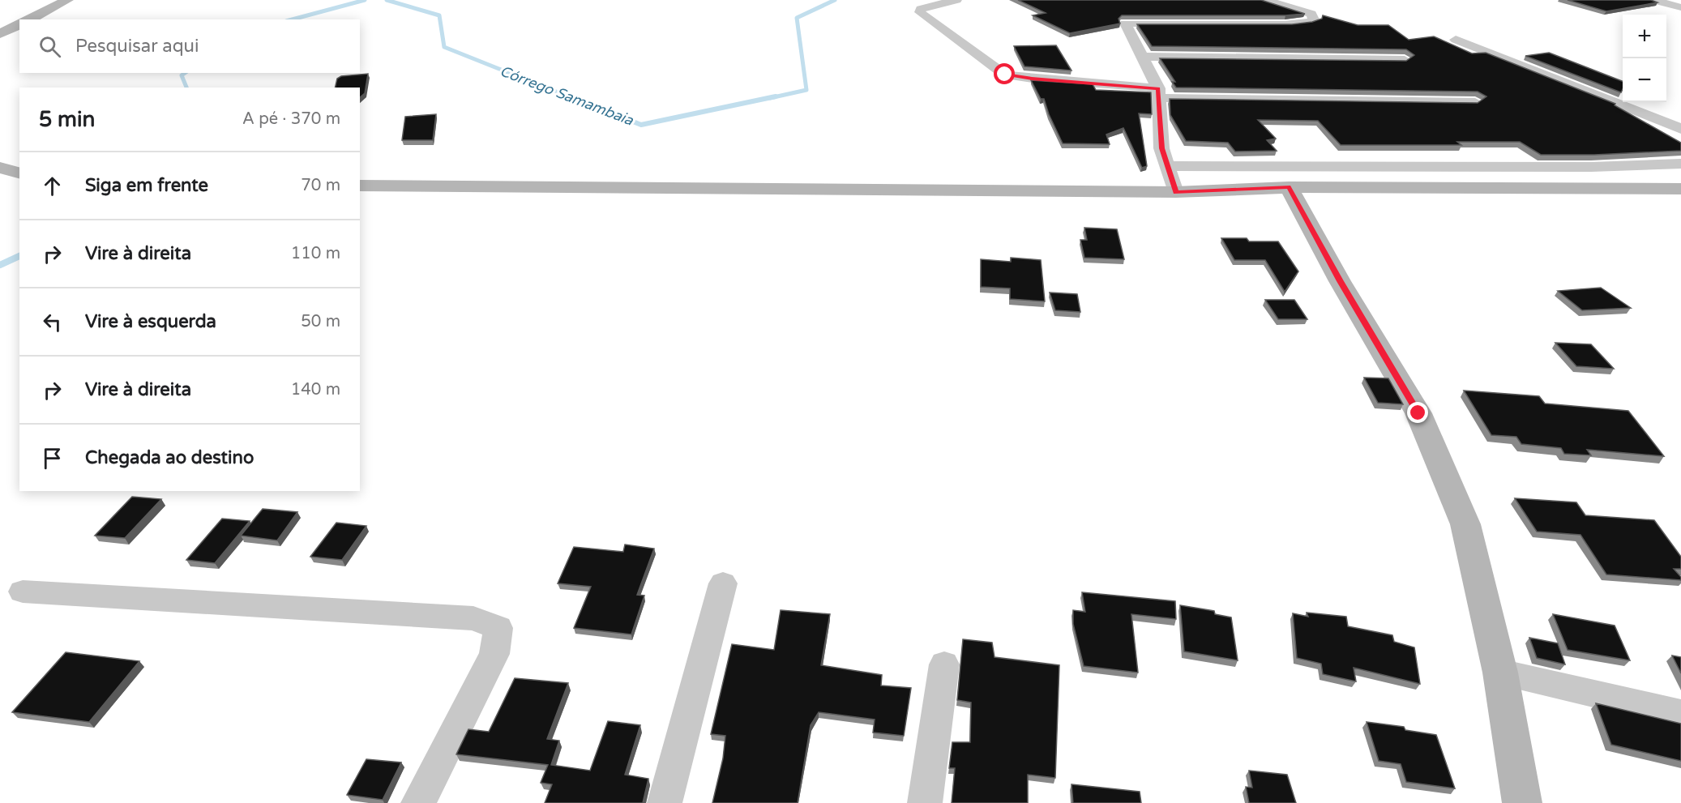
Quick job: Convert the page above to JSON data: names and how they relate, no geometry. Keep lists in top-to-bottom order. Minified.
{"water":["Córrego Samambaia"],"page":{"map_buttons":["+","−"],"search":"Pesquisar aqui","heading":["5 min","A pé · 370 m"],"list":[["Siga em frente","70 m"],["Vire à direita","110 m"],["Vire à esquerda","50 m"],["Vire à direita","140 m"],"Chegada ao destino"]}}
